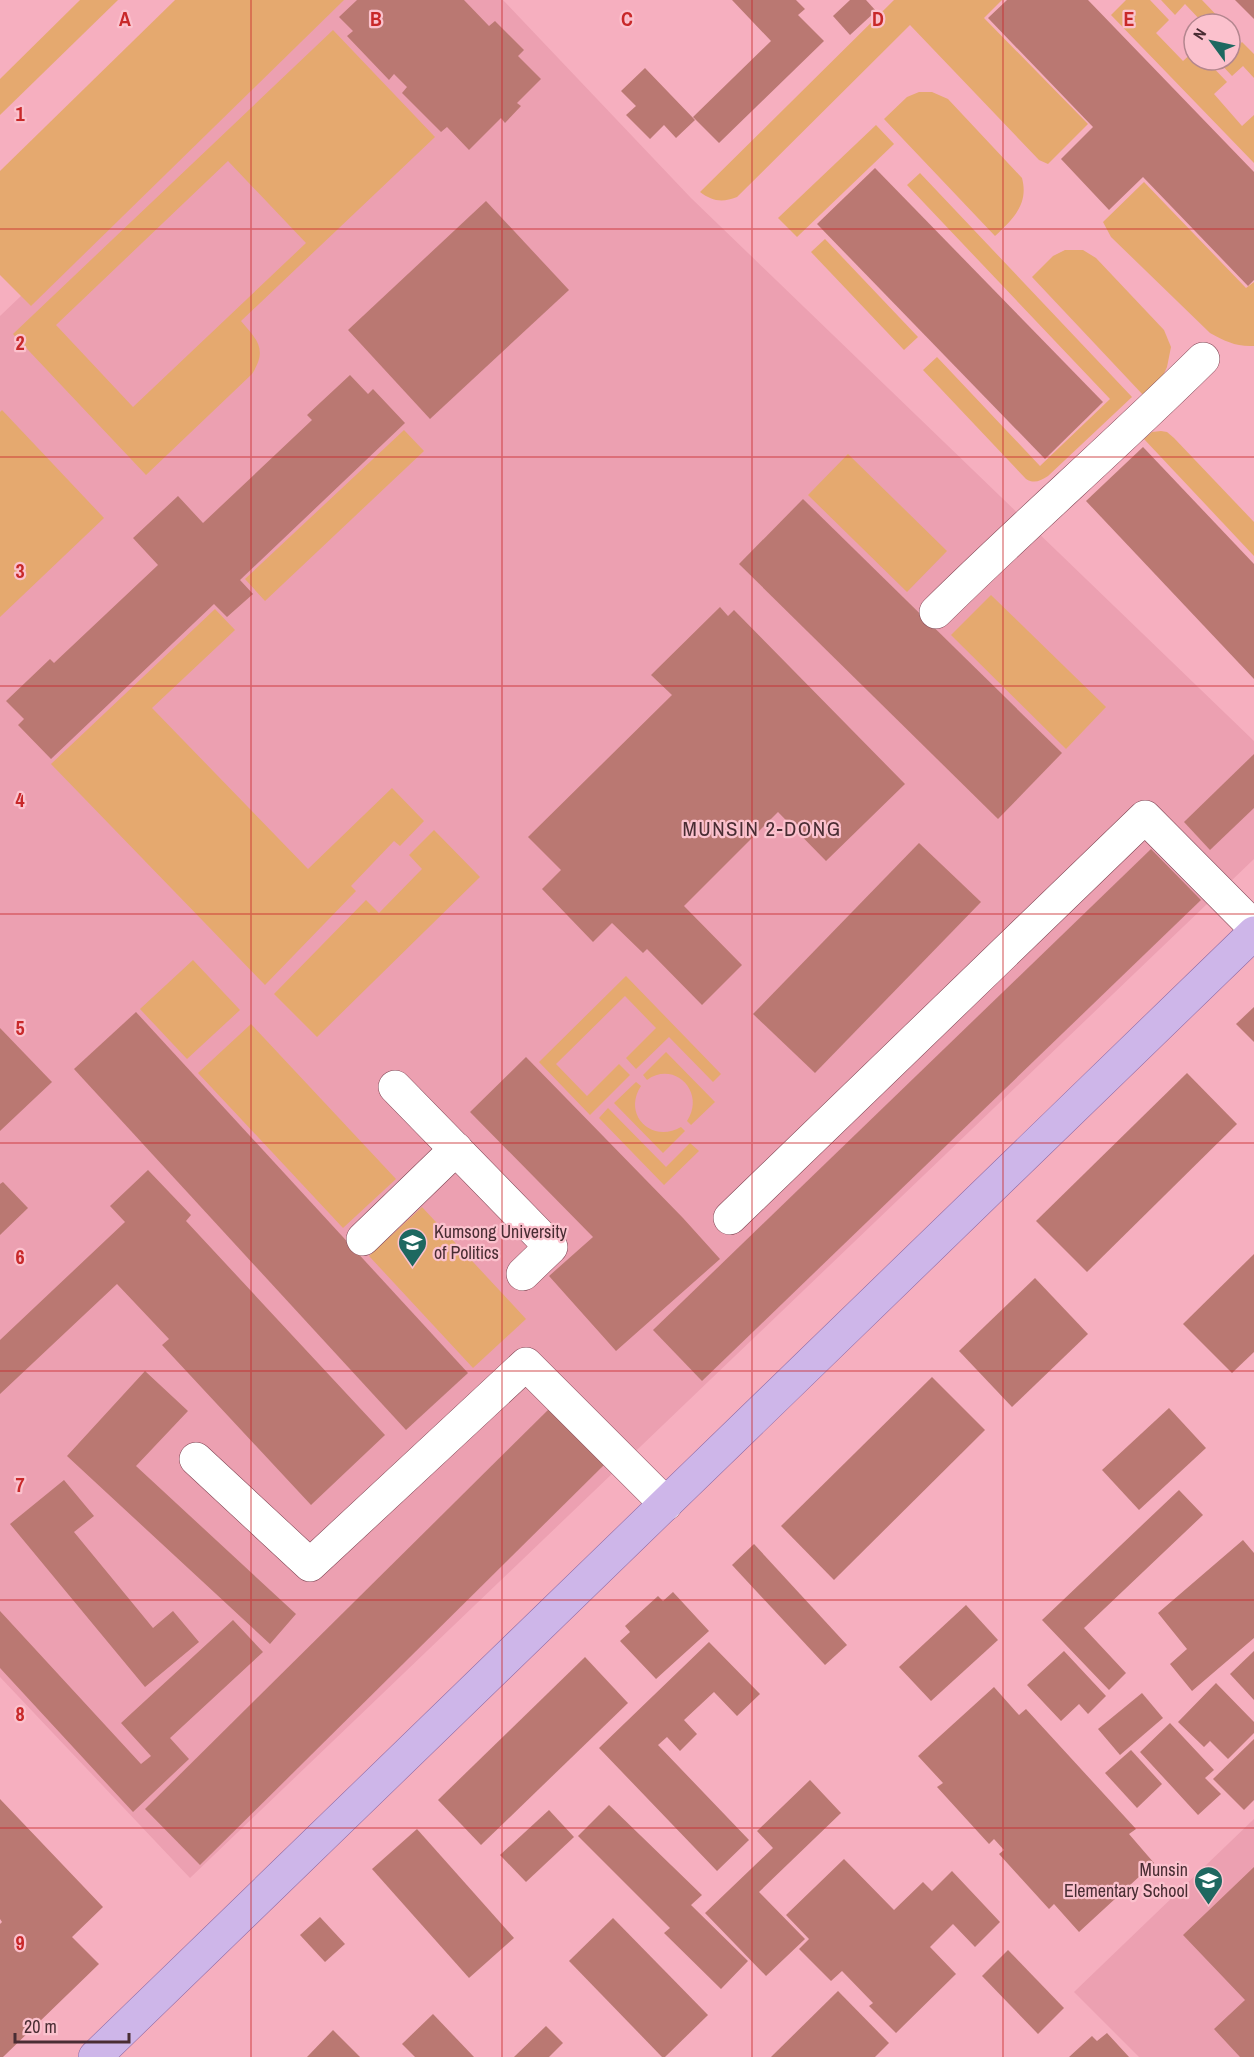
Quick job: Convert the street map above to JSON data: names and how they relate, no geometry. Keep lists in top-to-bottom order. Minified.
{"districts":["MUNSIN 2-DONG"],"places":{"school or university":["Kumsong University of Politics","Munsin Elementary School"]},"scale_bar":"20 m","north":"top left","grid":{"columns":["A","B","C","D","E"],"rows":["1","2","3","4","5","6","7","8","9"]}}
